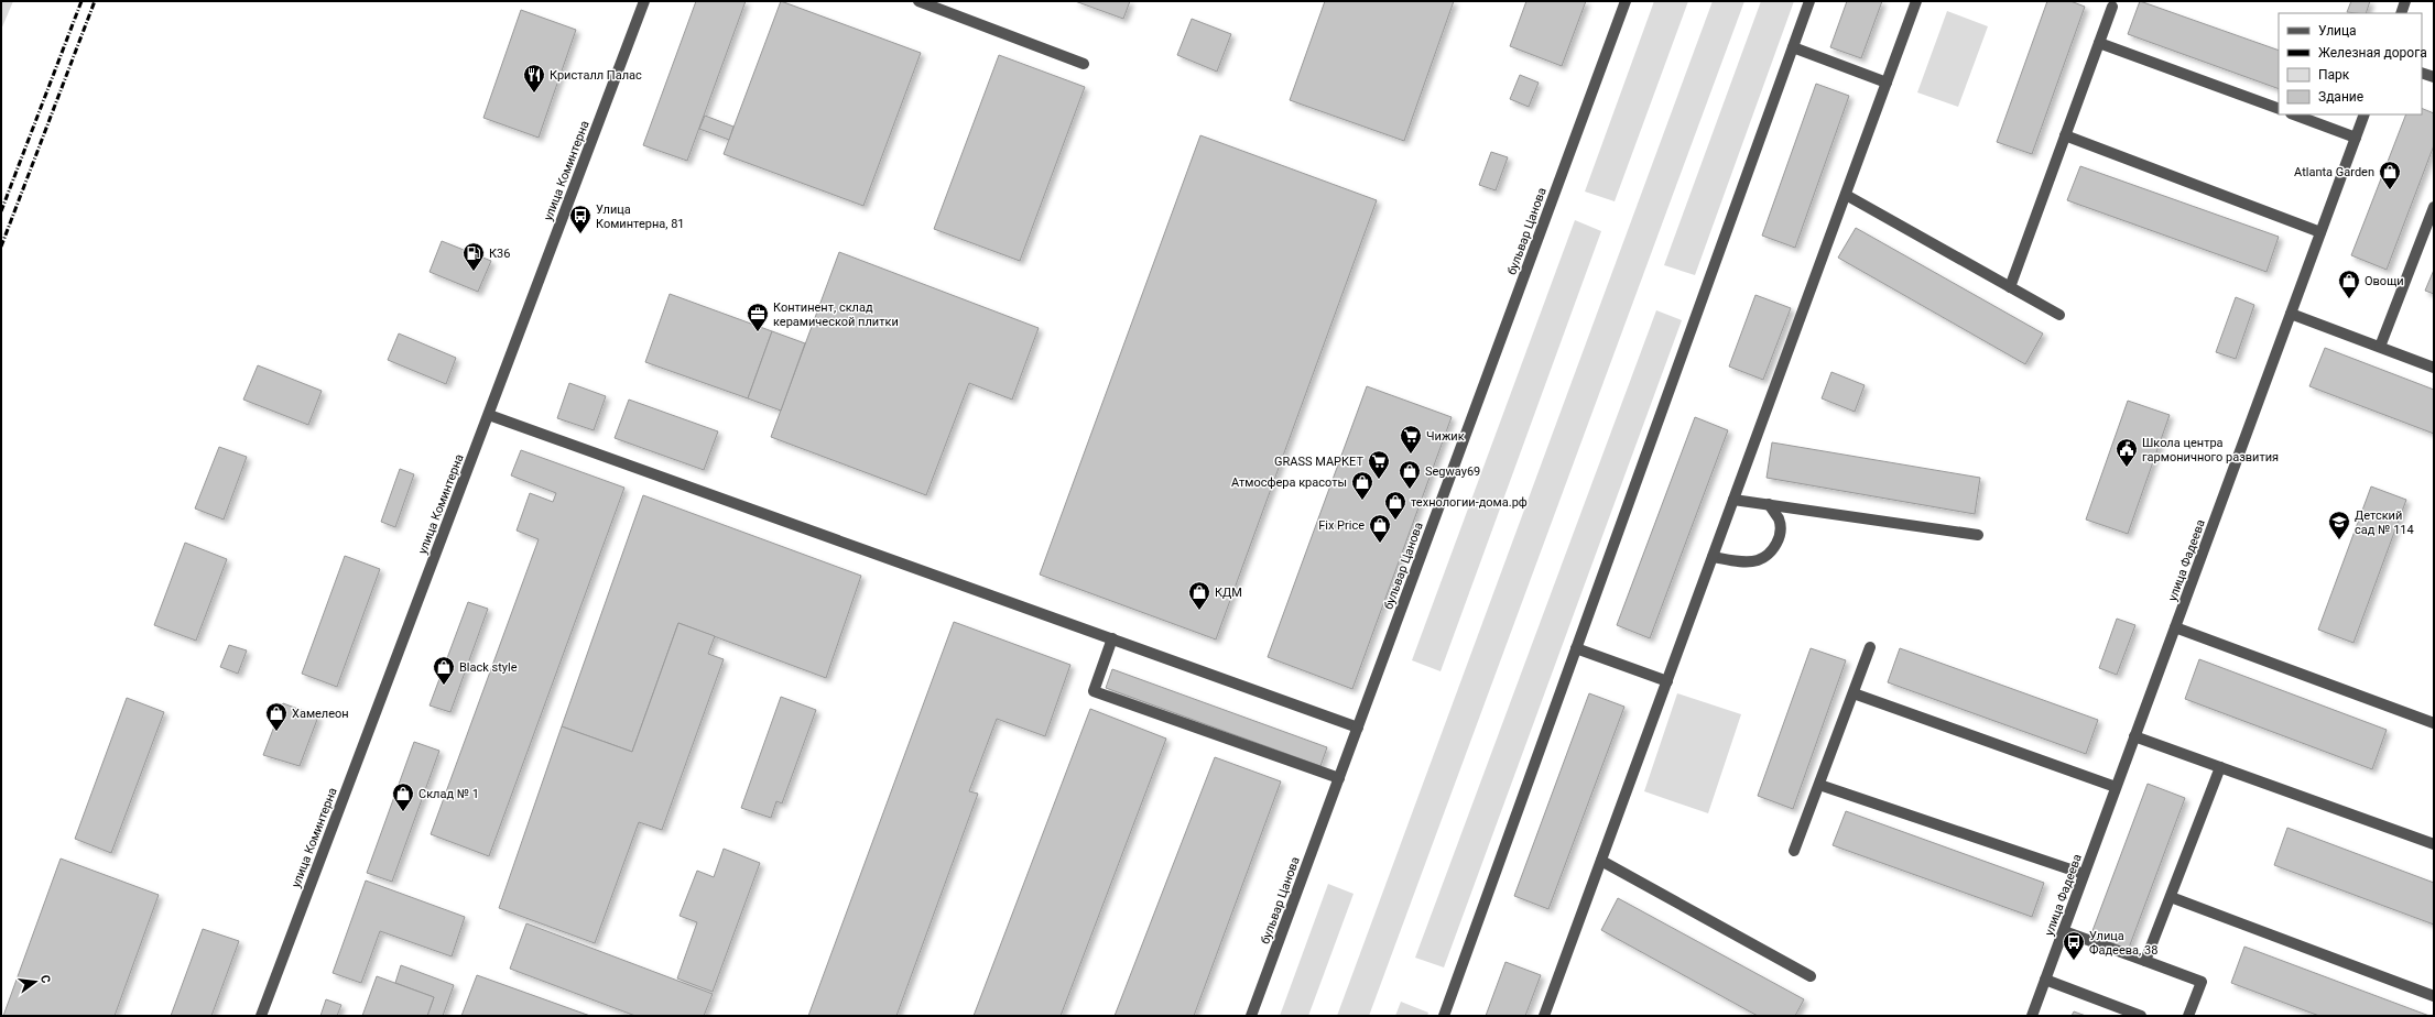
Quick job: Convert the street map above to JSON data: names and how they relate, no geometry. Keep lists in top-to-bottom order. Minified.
{"streets":{"street":["улица Коминтерна","бульвар Цанова","улица Фадеева"]},"places":{"restaurant":["Кристалл Палас"],"shop":["Atlanta Garden","Овощи","Segway69","Атмосфера красоты","технологии-дома.рф","Fix Price","КДМ","Black style","Хамелеон","Склад № 1"],"bus stop":["Улица Коминтерна, 81","Улица Фадеева, 38"],"fuel station":["К36"],"office":["Континент, склад керамической плитки"],"supermarket":["Чижик","GRASS МАРКЕТ"],"public building":["Школа центра гармоничного развития"],"school or university":["Детский сад № 114"]},"legend":["Улица","Железная дорога","Парк","Здание"],"north":"right"}
